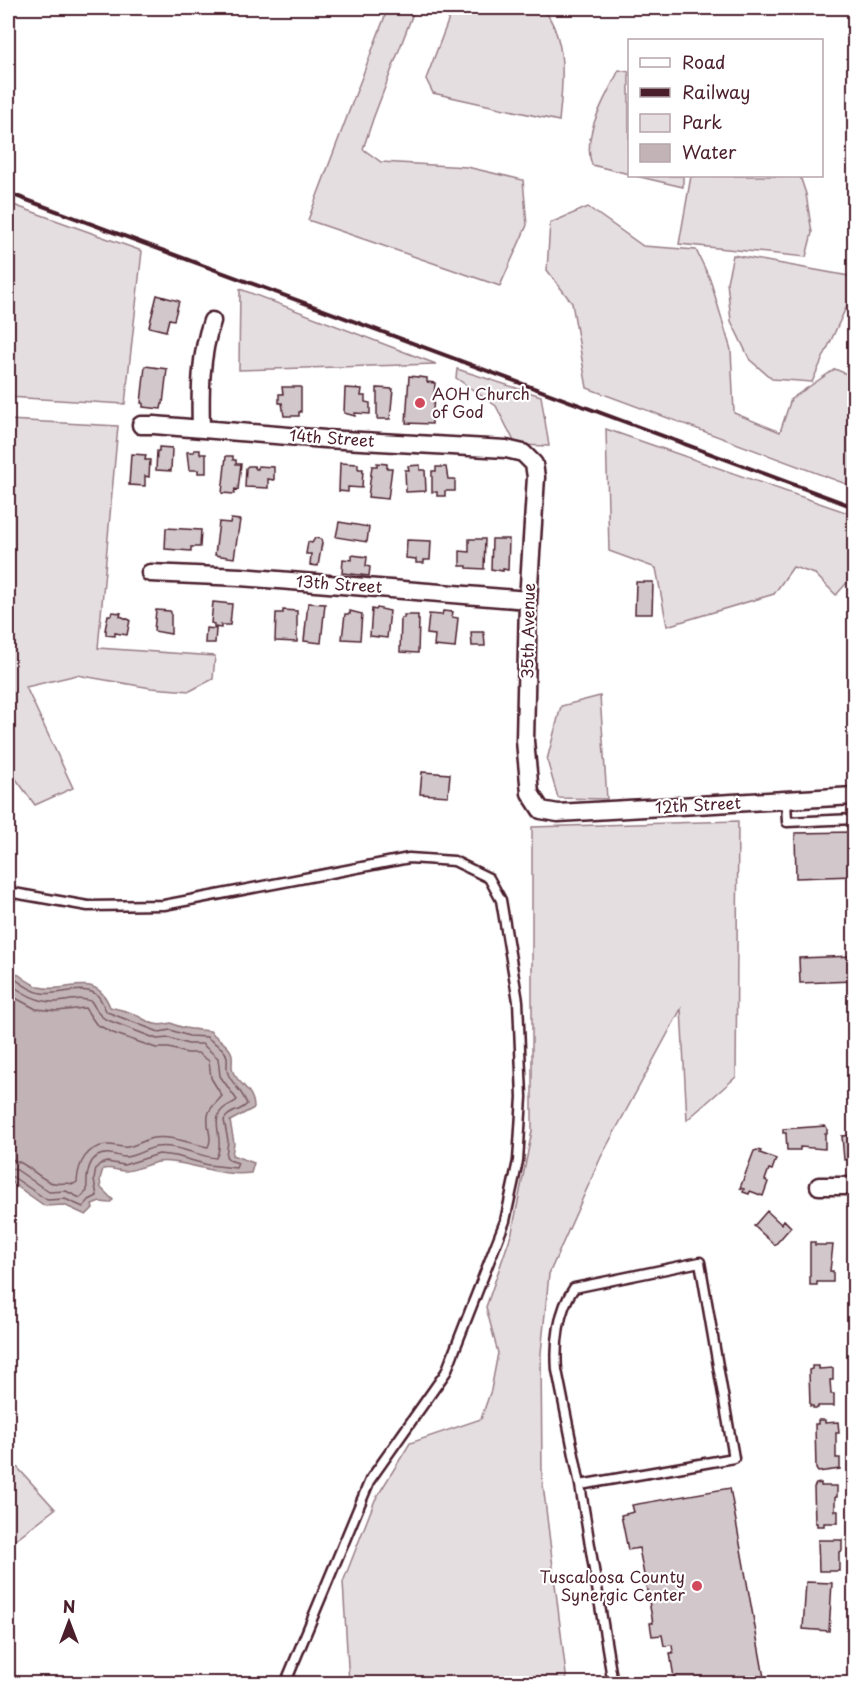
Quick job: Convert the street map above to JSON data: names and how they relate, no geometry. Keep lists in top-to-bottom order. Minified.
{"streets":{"street":["14th Street","13th Street","35th Avenue","12th Street"]},"crossings":[["14th Street","35th Avenue"],["13th Street","35th Avenue"],["35th Avenue","12th Street"]],"places":["AOH Church of God","Tuscaloosa County Synergic Center"],"legend":["Road","Railway","Park","Water"],"north":"top"}
